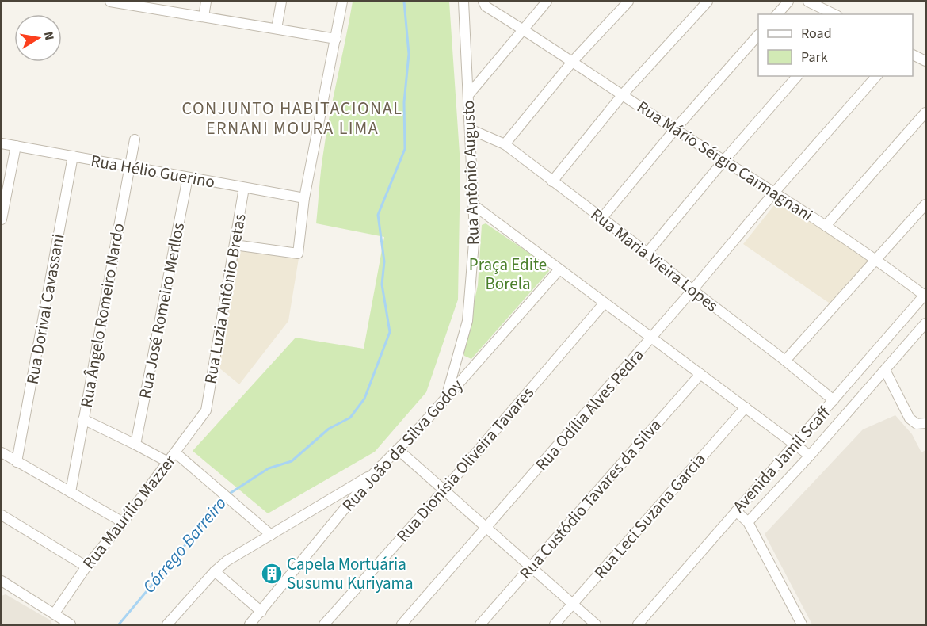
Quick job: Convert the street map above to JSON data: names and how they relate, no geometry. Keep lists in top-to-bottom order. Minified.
{"streets":{"street":["Rua Mário Sérgio Carmagnani","Rua Hélio Guerino","Rua Antônio Augusto","Rua Maria Vieira Lopes","Rua Luzia Antônio Bretas","Rua Dorival Cavassani","Rua José Romeiro Merllos","Rua Ângelo Romeiro Nardo","Rua Odília Alves Pedra","Rua João da Silva Godoy","Avenida Jamil Scaff","Rua Dionísia Oliveira Tavares","Rua Custódio Tavares da Silva","Rua Maurílio Mazzer","Rua Leci Suzana Garcia"]},"crossings":[["Rua Mário Sérgio Carmagnani","Rua Odília Alves Pedra"],["Rua Mário Sérgio Carmagnani","Avenida Jamil Scaff"],["Rua Hélio Guerino","Rua Luzia Antônio Bretas"],["Rua Hélio Guerino","Rua Dorival Cavassani"],["Rua Hélio Guerino","Rua José Romeiro Merllos"],["Rua Hélio Guerino","Rua Ângelo Romeiro Nardo"],["Rua Antônio Augusto","Rua Maria Vieira Lopes"],["Rua Antônio Augusto","Rua João da Silva Godoy"],["Rua Maria Vieira Lopes","Rua Odília Alves Pedra"],["Rua Maria Vieira Lopes","Avenida Jamil Scaff"],["Rua Luzia Antônio Bretas","Rua Maurílio Mazzer"]],"districts":["CONJUNTO HABITACIONAL ERNANI MOURA LIMA"],"water":["Córrego Barreiro"],"parks":["Praça Edite Borela"],"places":{"building":["Capela Mortuária Susumu Kuriyama"]},"legend":["Road","Park"],"north":"right"}
